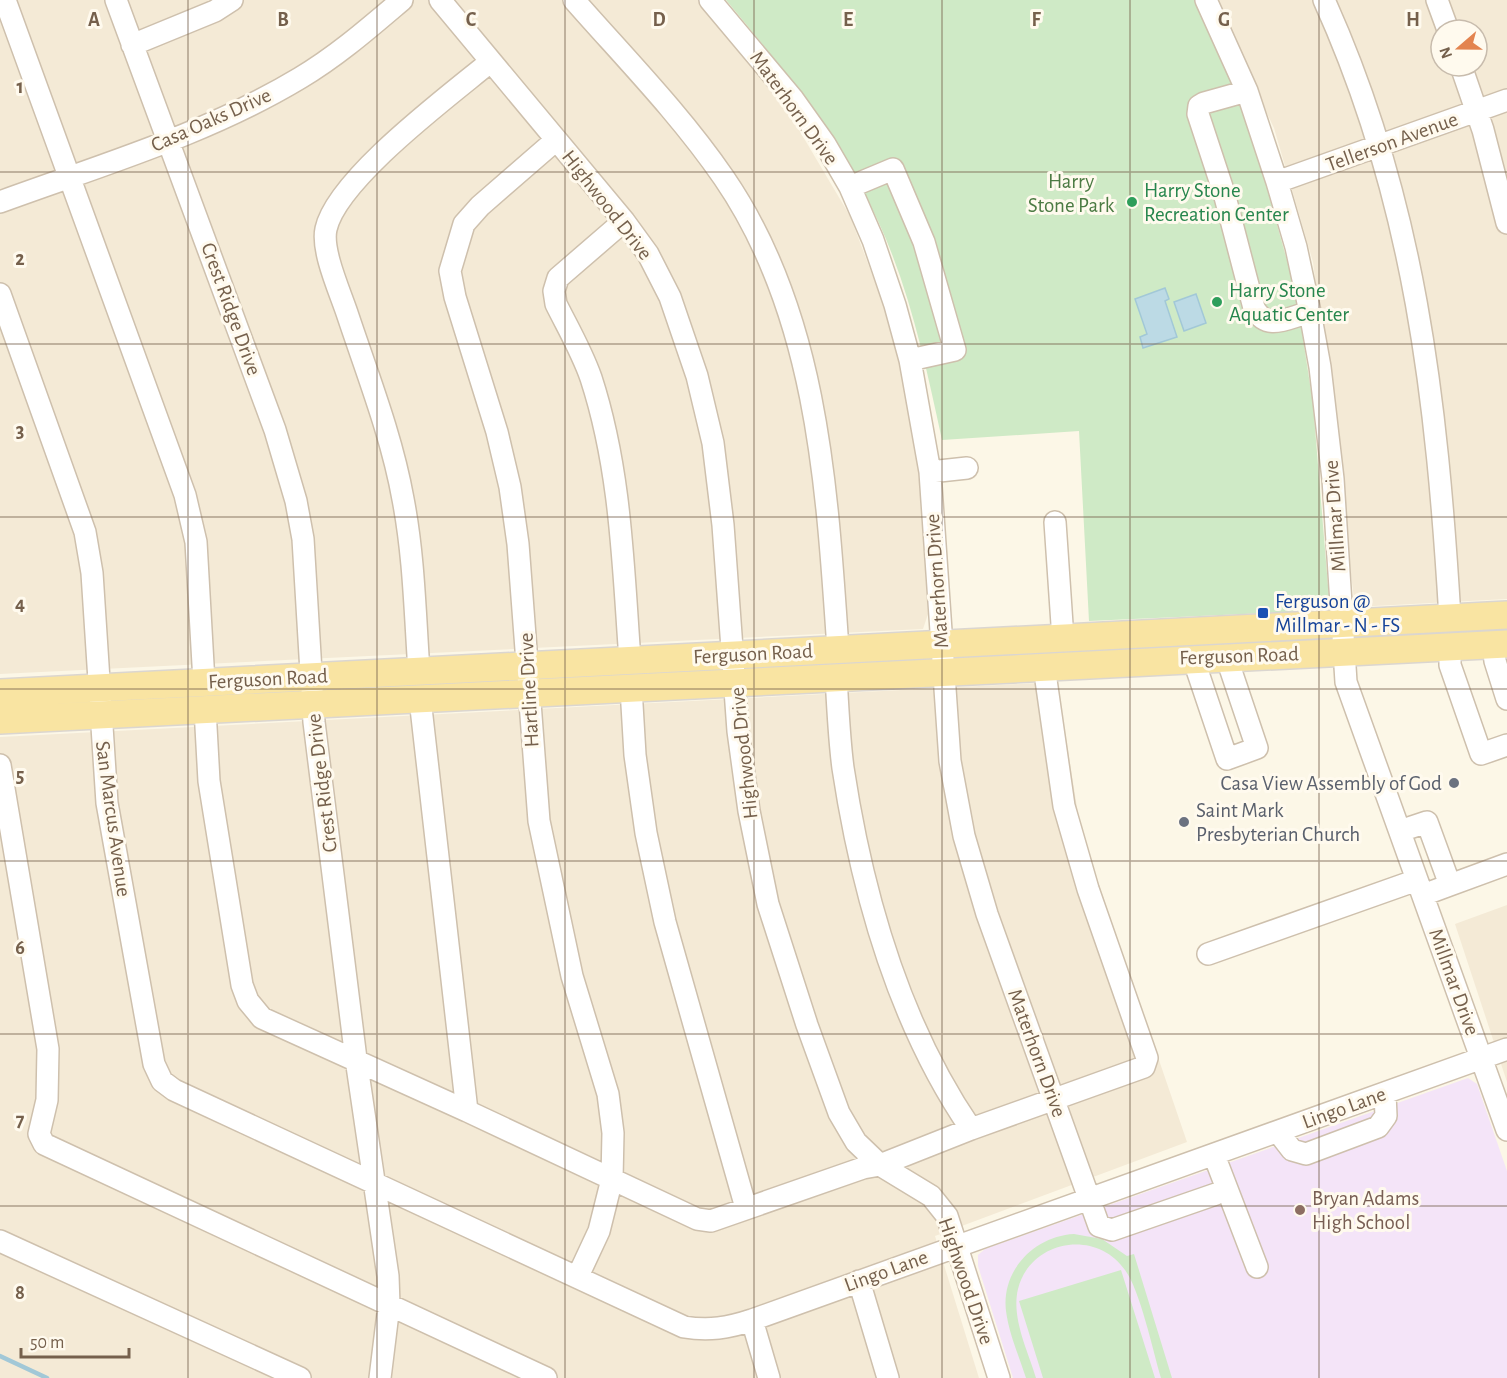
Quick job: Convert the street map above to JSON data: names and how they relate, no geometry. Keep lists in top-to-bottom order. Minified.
{"streets":{"main road":["Ferguson Road"],"street":["Materhorn Drive","Casa Oaks Drive","Tellerson Avenue","Highwood Drive","Crest Ridge Drive","Millmar Drive","Hartline Drive","San Marcus Avenue","Lingo Lane"]},"crossings":[["Materhorn Drive","Ferguson Road"],["Materhorn Drive","Lingo Lane"],["Casa Oaks Drive","Crest Ridge Drive"],["Tellerson Avenue","Millmar Drive"],["Highwood Drive","Ferguson Road"],["Highwood Drive","Hartline Drive"],["Highwood Drive","Lingo Lane"],["Crest Ridge Drive","Ferguson Road"],["Crest Ridge Drive","San Marcus Avenue"],["Crest Ridge Drive","Lingo Lane"],["Millmar Drive","Ferguson Road"],["Millmar Drive","Lingo Lane"],["Ferguson Road","Hartline Drive"],["Ferguson Road","San Marcus Avenue"],["Hartline Drive","Lingo Lane"],["San Marcus Avenue","Lingo Lane"]],"parks":["Harry Stone Park"],"places":{"other":["Harry Stone Recreation Center","Harry Stone Aquatic Center","Casa View Assembly of God","Saint Mark Presbyterian Church","Bryan Adams High School"],"transit":["Ferguson @ Millmar - N - FS"]},"scale_bar":"50 m","north":"left","grid":{"columns":["A","B","C","D","E","F","G","H"],"rows":["1","2","3","4","5","6","7","8"]}}
